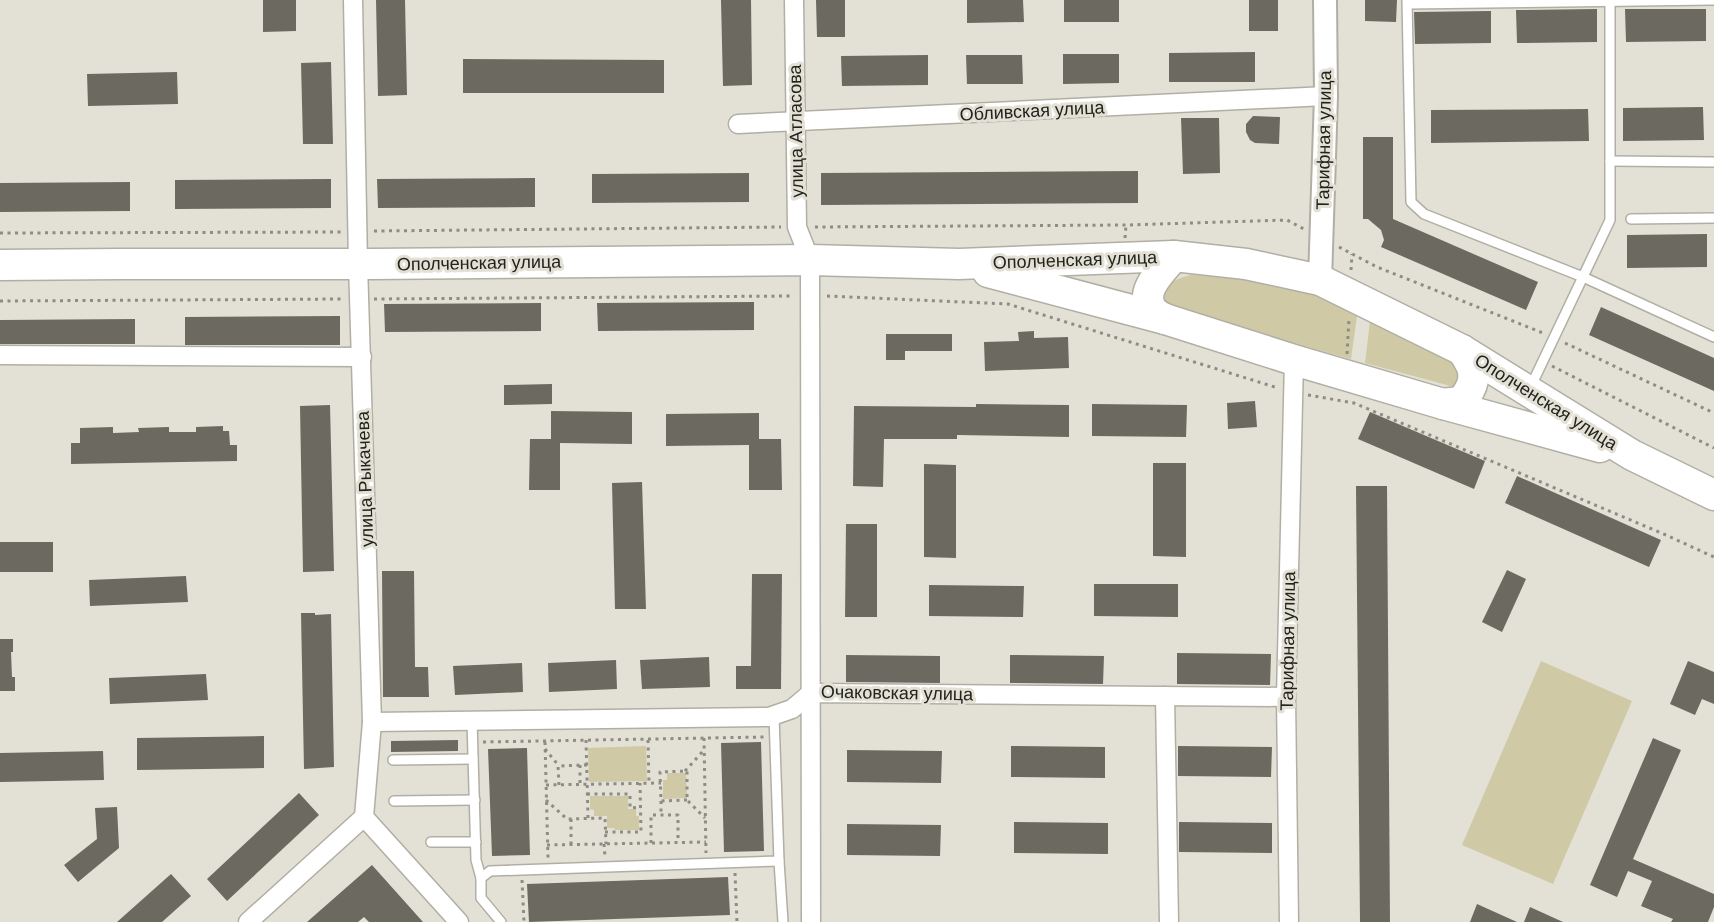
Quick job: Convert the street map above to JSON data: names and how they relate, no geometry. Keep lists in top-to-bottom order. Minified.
{"streets":{"highway":["Ополченская улица"],"street":["Обливская улица","улица Атласова","Тарифная улица","улица Рыкачева","Очаковская улица"]},"crossings":[["Обливская улица","улица Атласова"],["Обливская улица","Тарифная улица"],["улица Атласова","Ополченская улица"],["Тарифная улица","Ополченская улица"],["Тарифная улица","Очаковская улица"],["Ополченская улица","улица Рыкачева"],["улица Рыкачева","Очаковская улица"]]}
